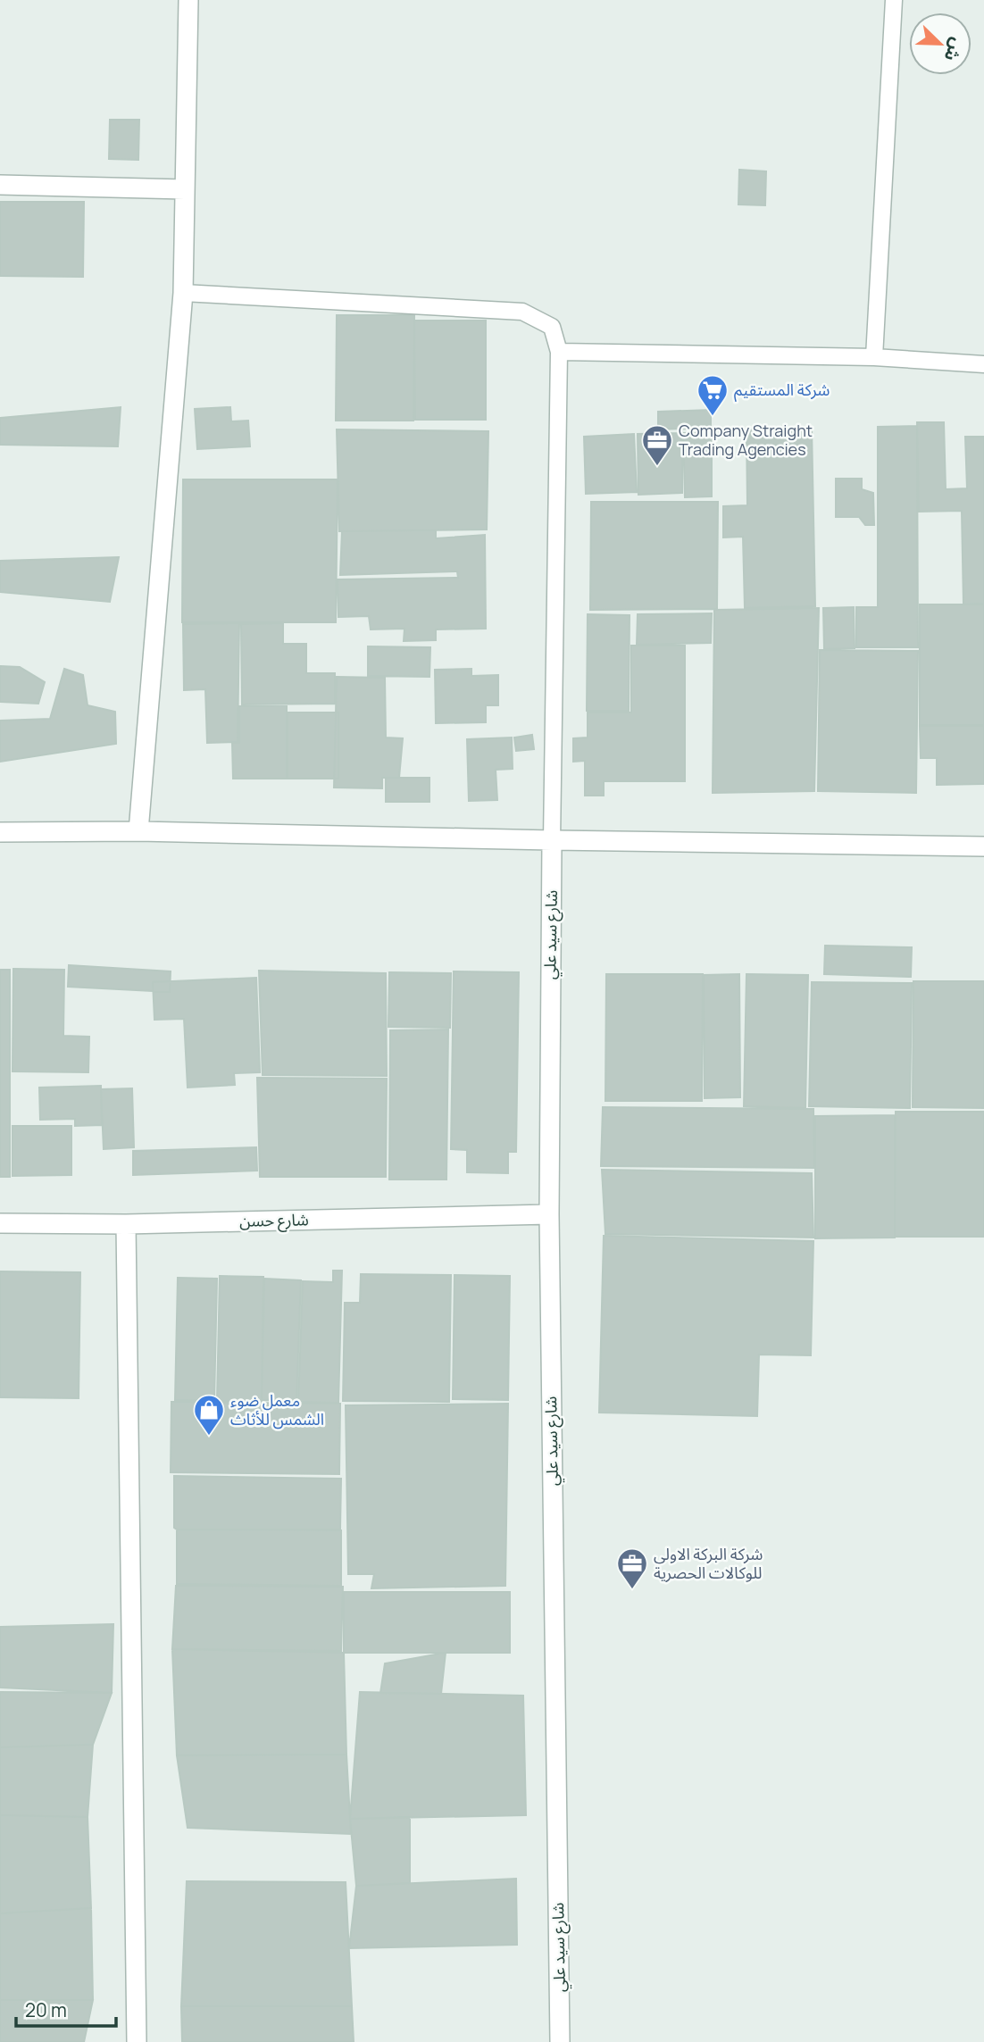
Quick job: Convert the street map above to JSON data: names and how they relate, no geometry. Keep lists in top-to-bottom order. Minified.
{"streets":{"street":["شارع سيد علي","شارع حسن"]},"crossings":[["شارع سيد علي","شارع حسن"]],"places":{"supermarket":["شركة المستقيم"],"office":["Company Straight Trading Agencies","شركة البركة الاولى للوكالات الحصرية"],"shop":["معمل ضوء الشمس للأثاث"]},"scale_bar":"20 m","north":"bottom right"}
